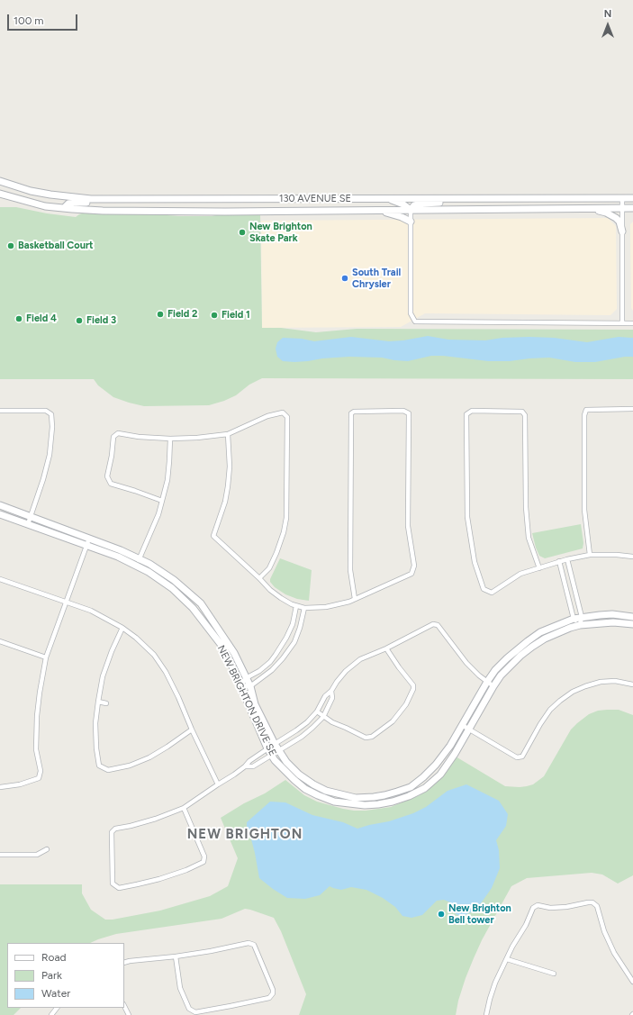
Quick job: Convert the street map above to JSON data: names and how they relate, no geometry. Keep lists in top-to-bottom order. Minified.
{"streets":{"street":["130 AVENUE SE","NEW BRIGHTON DRIVE SE"]},"districts":["NEW BRIGHTON"],"places":["New Brighton Skate Park","Basketball Court","South Trail Chrysler","Field 2","Field 1","Field 4","Field 3","New Brighton Bell tower"],"legend":["Road","Park","Water"],"scale_bar":"100 m","north":"top"}
